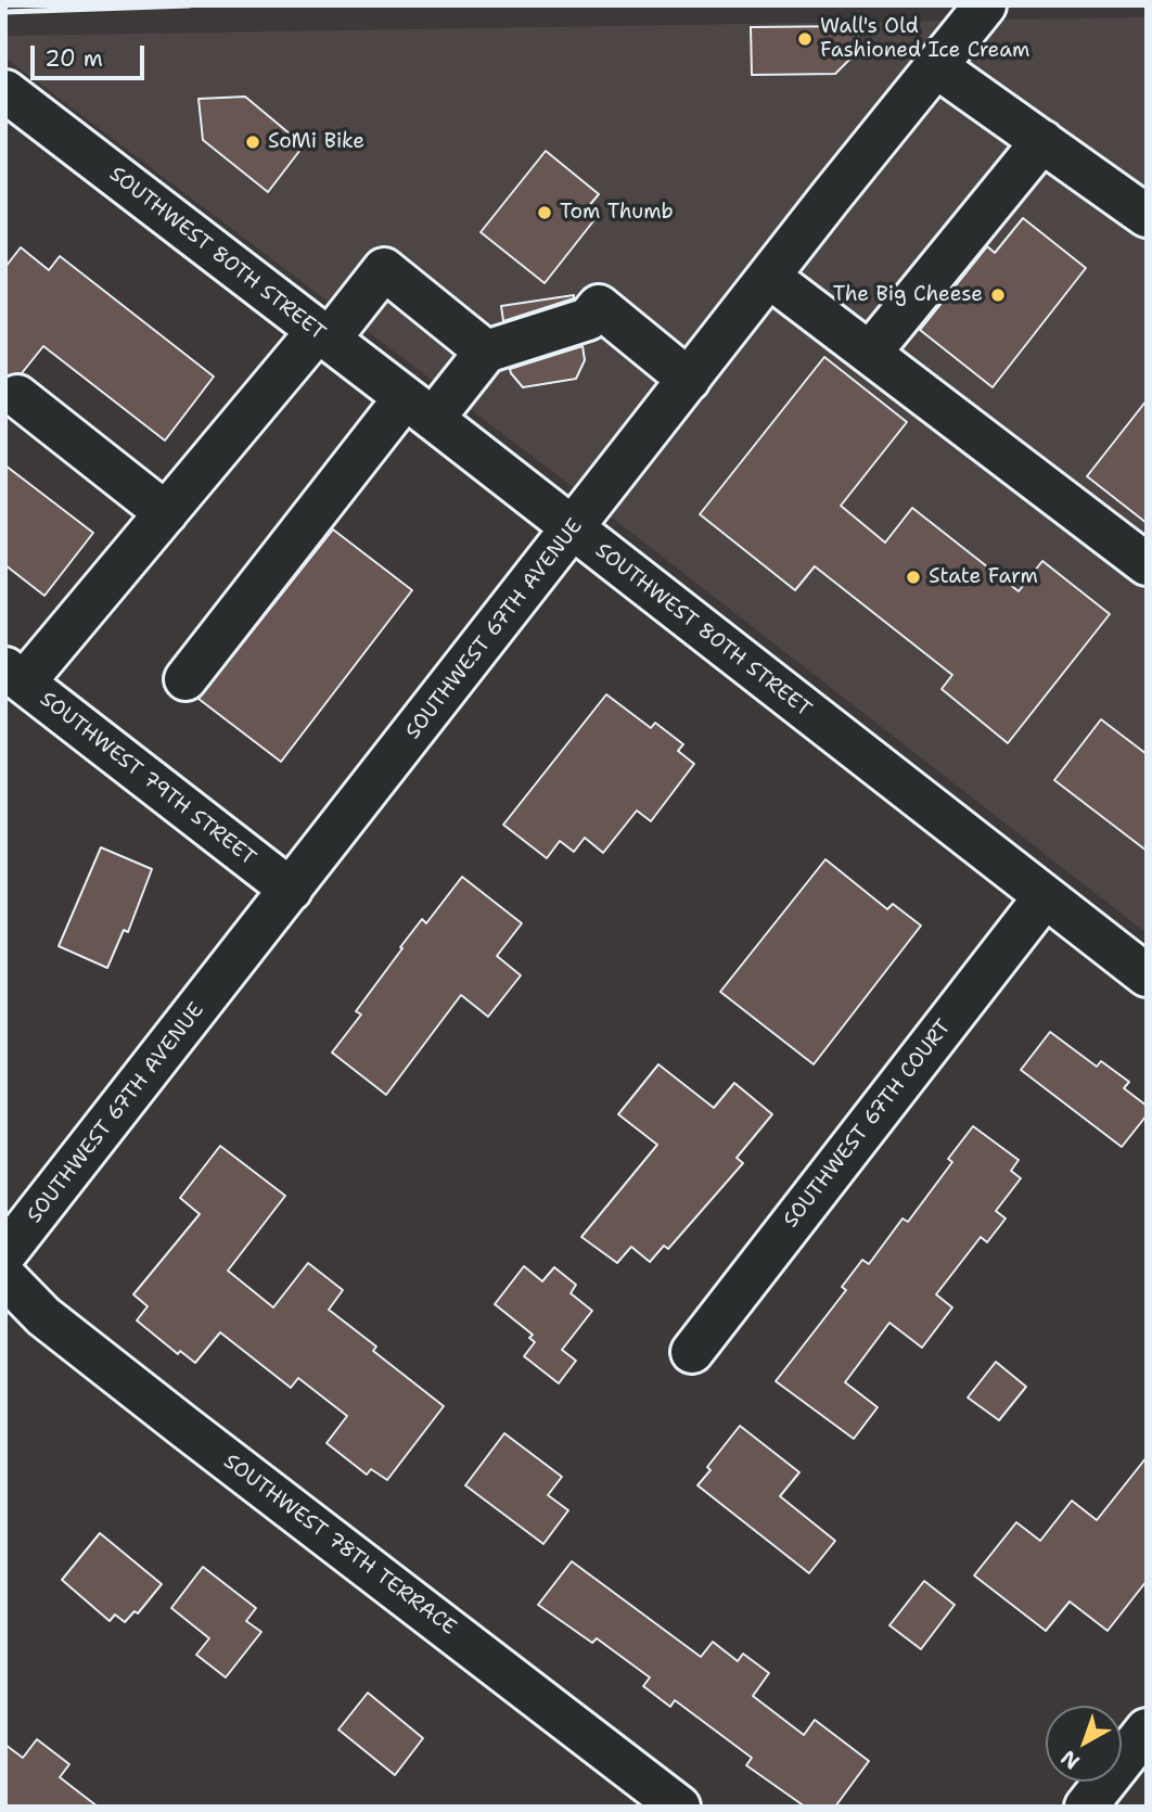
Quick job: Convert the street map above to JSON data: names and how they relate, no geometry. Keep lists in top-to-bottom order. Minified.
{"streets":{"street":["SOUTHWEST 80TH STREET","SOUTHWEST 67TH AVENUE","SOUTHWEST 79TH STREET","SOUTHWEST 67TH COURT","SOUTHWEST 78TH TERRACE"]},"crossings":[["SOUTHWEST 80TH STREET","SOUTHWEST 67TH AVENUE"],["SOUTHWEST 80TH STREET","SOUTHWEST 67TH COURT"],["SOUTHWEST 67TH AVENUE","SOUTHWEST 79TH STREET"]],"places":["Wall's Old Fashioned Ice Cream","SoMi Bike","Tom Thumb","The Big Cheese","State Farm"],"scale_bar":"20 m","north":"bottom left"}
